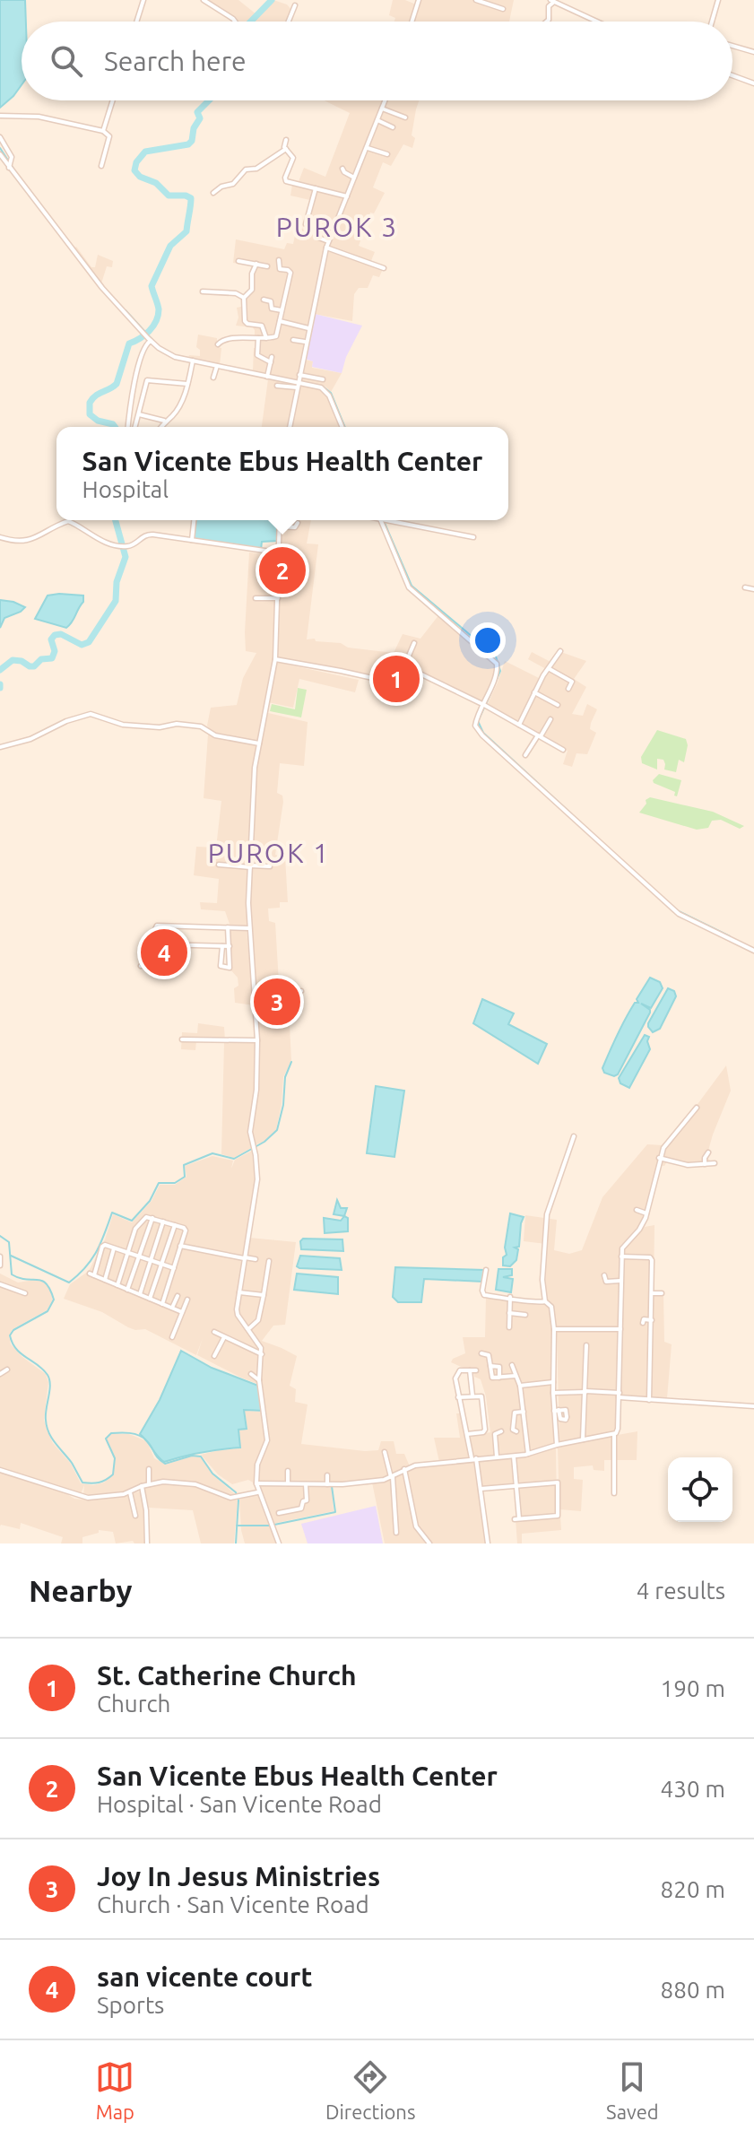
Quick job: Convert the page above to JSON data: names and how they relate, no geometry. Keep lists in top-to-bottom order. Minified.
{"districts":["PUROK 3","PUROK 1"],"page":{"search":"Search here","popup":["San Vicente Ebus Health Center","Hospital"],"pins":["2","1","4","3"],"heading":["Nearby","4 results"],"list":[{"mark":"1","name":"St. Catherine Church","note":"Church","value":"190 m"},{"mark":"2","name":"San Vicente Ebus Health Center","note":"Hospital · San Vicente Road","value":"430 m"},{"mark":"3","name":"Joy In Jesus Ministries","note":"Church · San Vicente Road","value":"820 m"},{"mark":"4","name":"san vicente court","note":"Sports","value":"880 m"}],"nav":["Map","Directions","Saved"]}}
